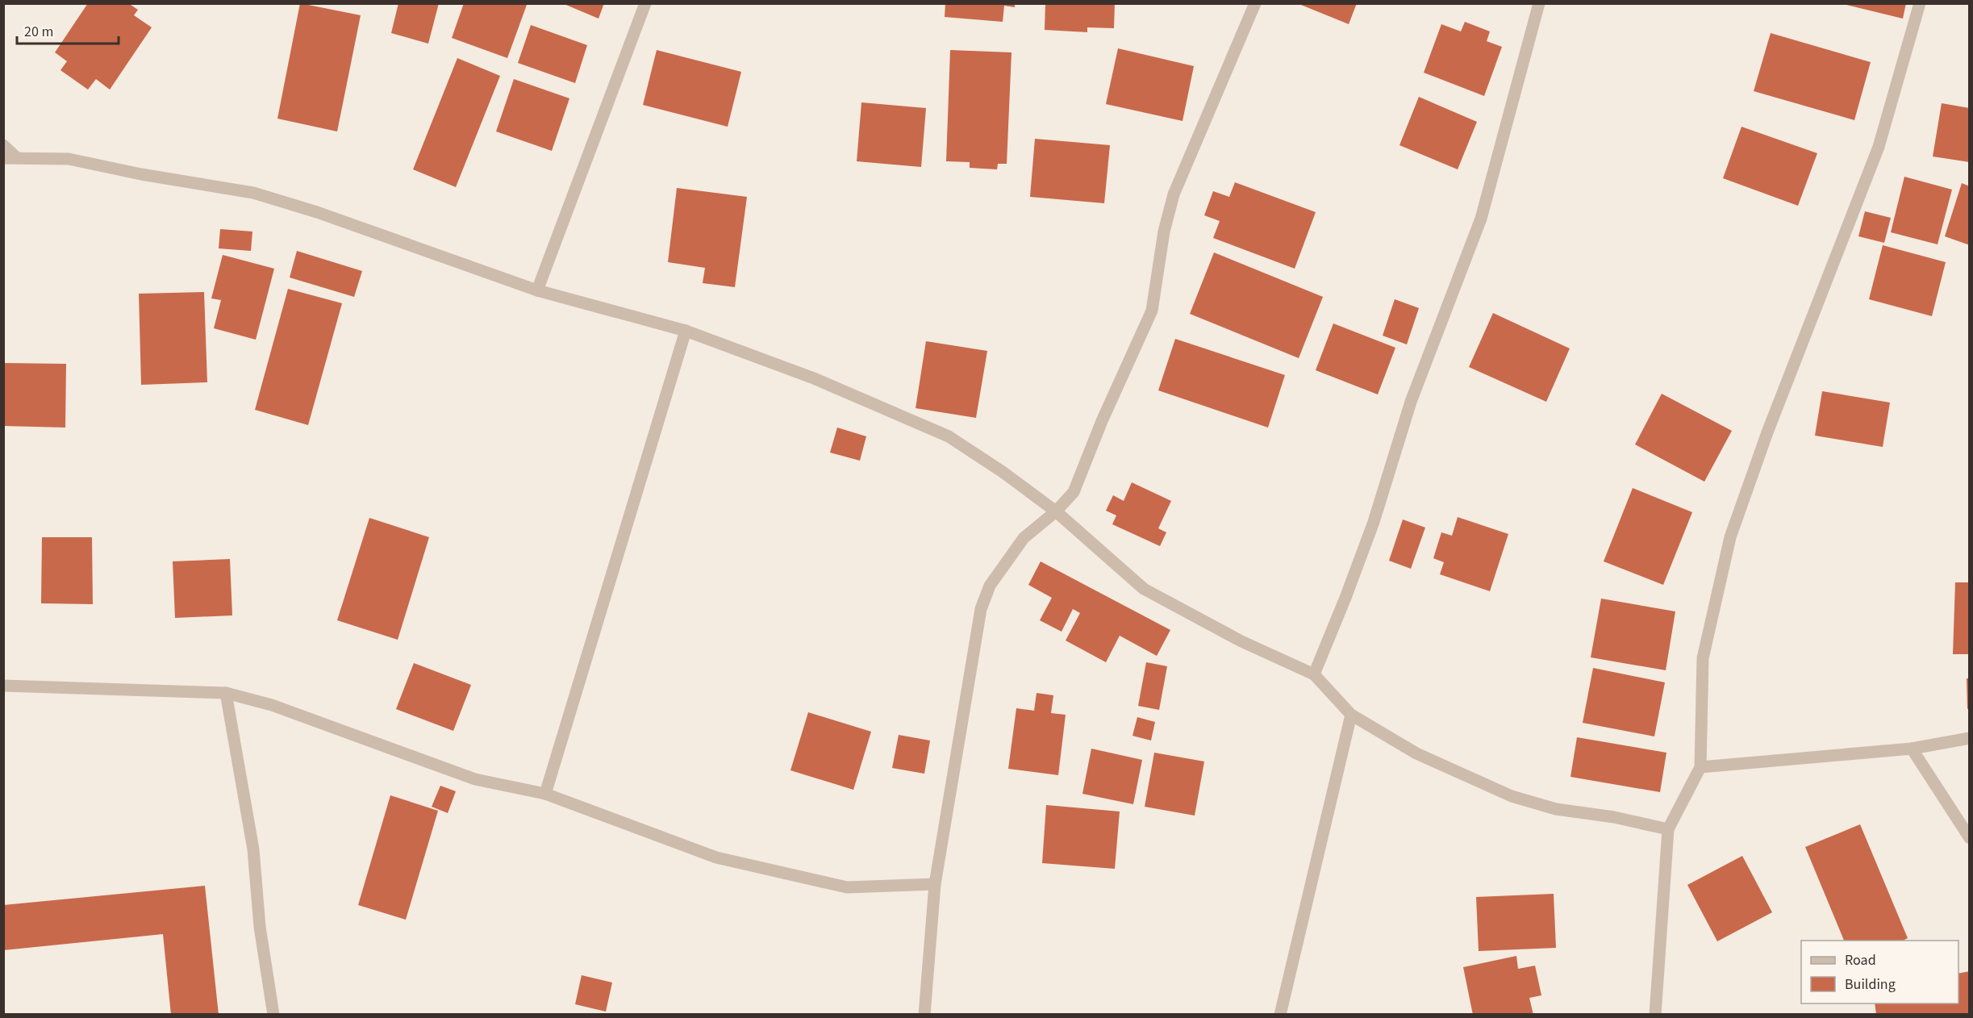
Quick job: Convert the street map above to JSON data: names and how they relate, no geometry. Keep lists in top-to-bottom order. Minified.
{"legend":["Road","Building"],"scale_bar":"20 m"}
